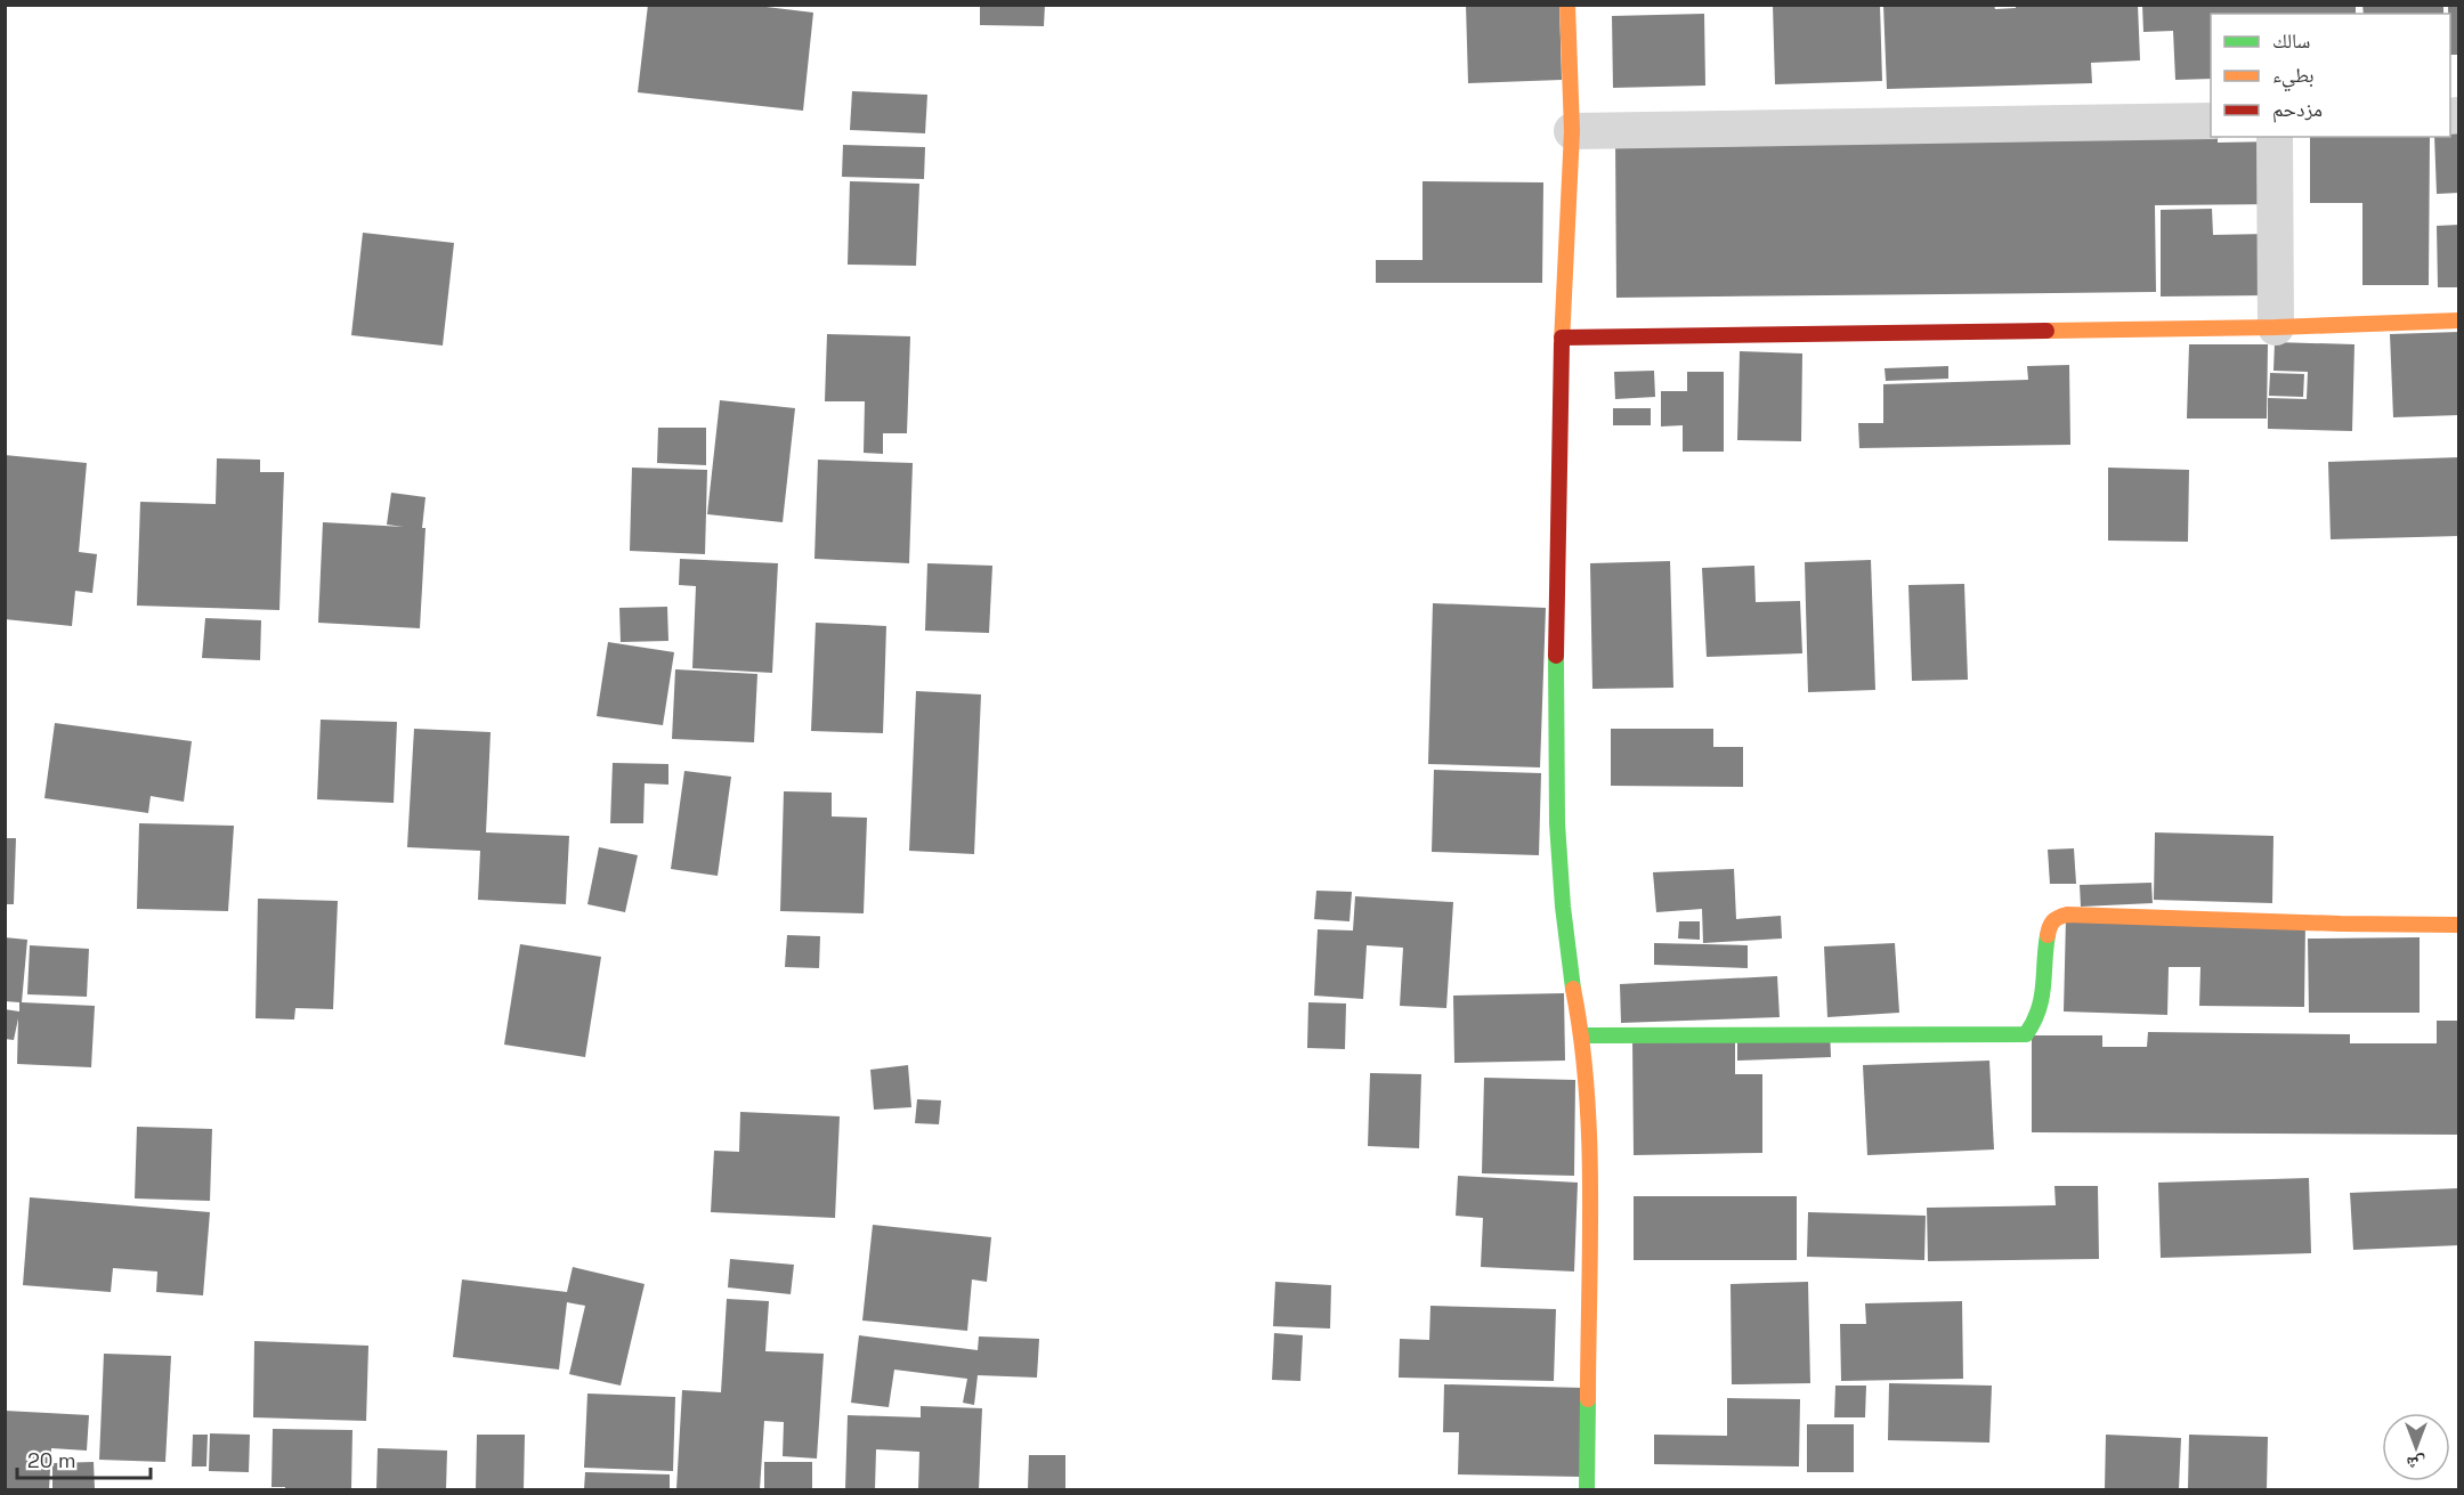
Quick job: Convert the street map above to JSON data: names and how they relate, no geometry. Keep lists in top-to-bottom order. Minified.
{"legend":["سالك","بطيء","مزدحم"],"scale_bar":"20 m","north":"bottom"}
